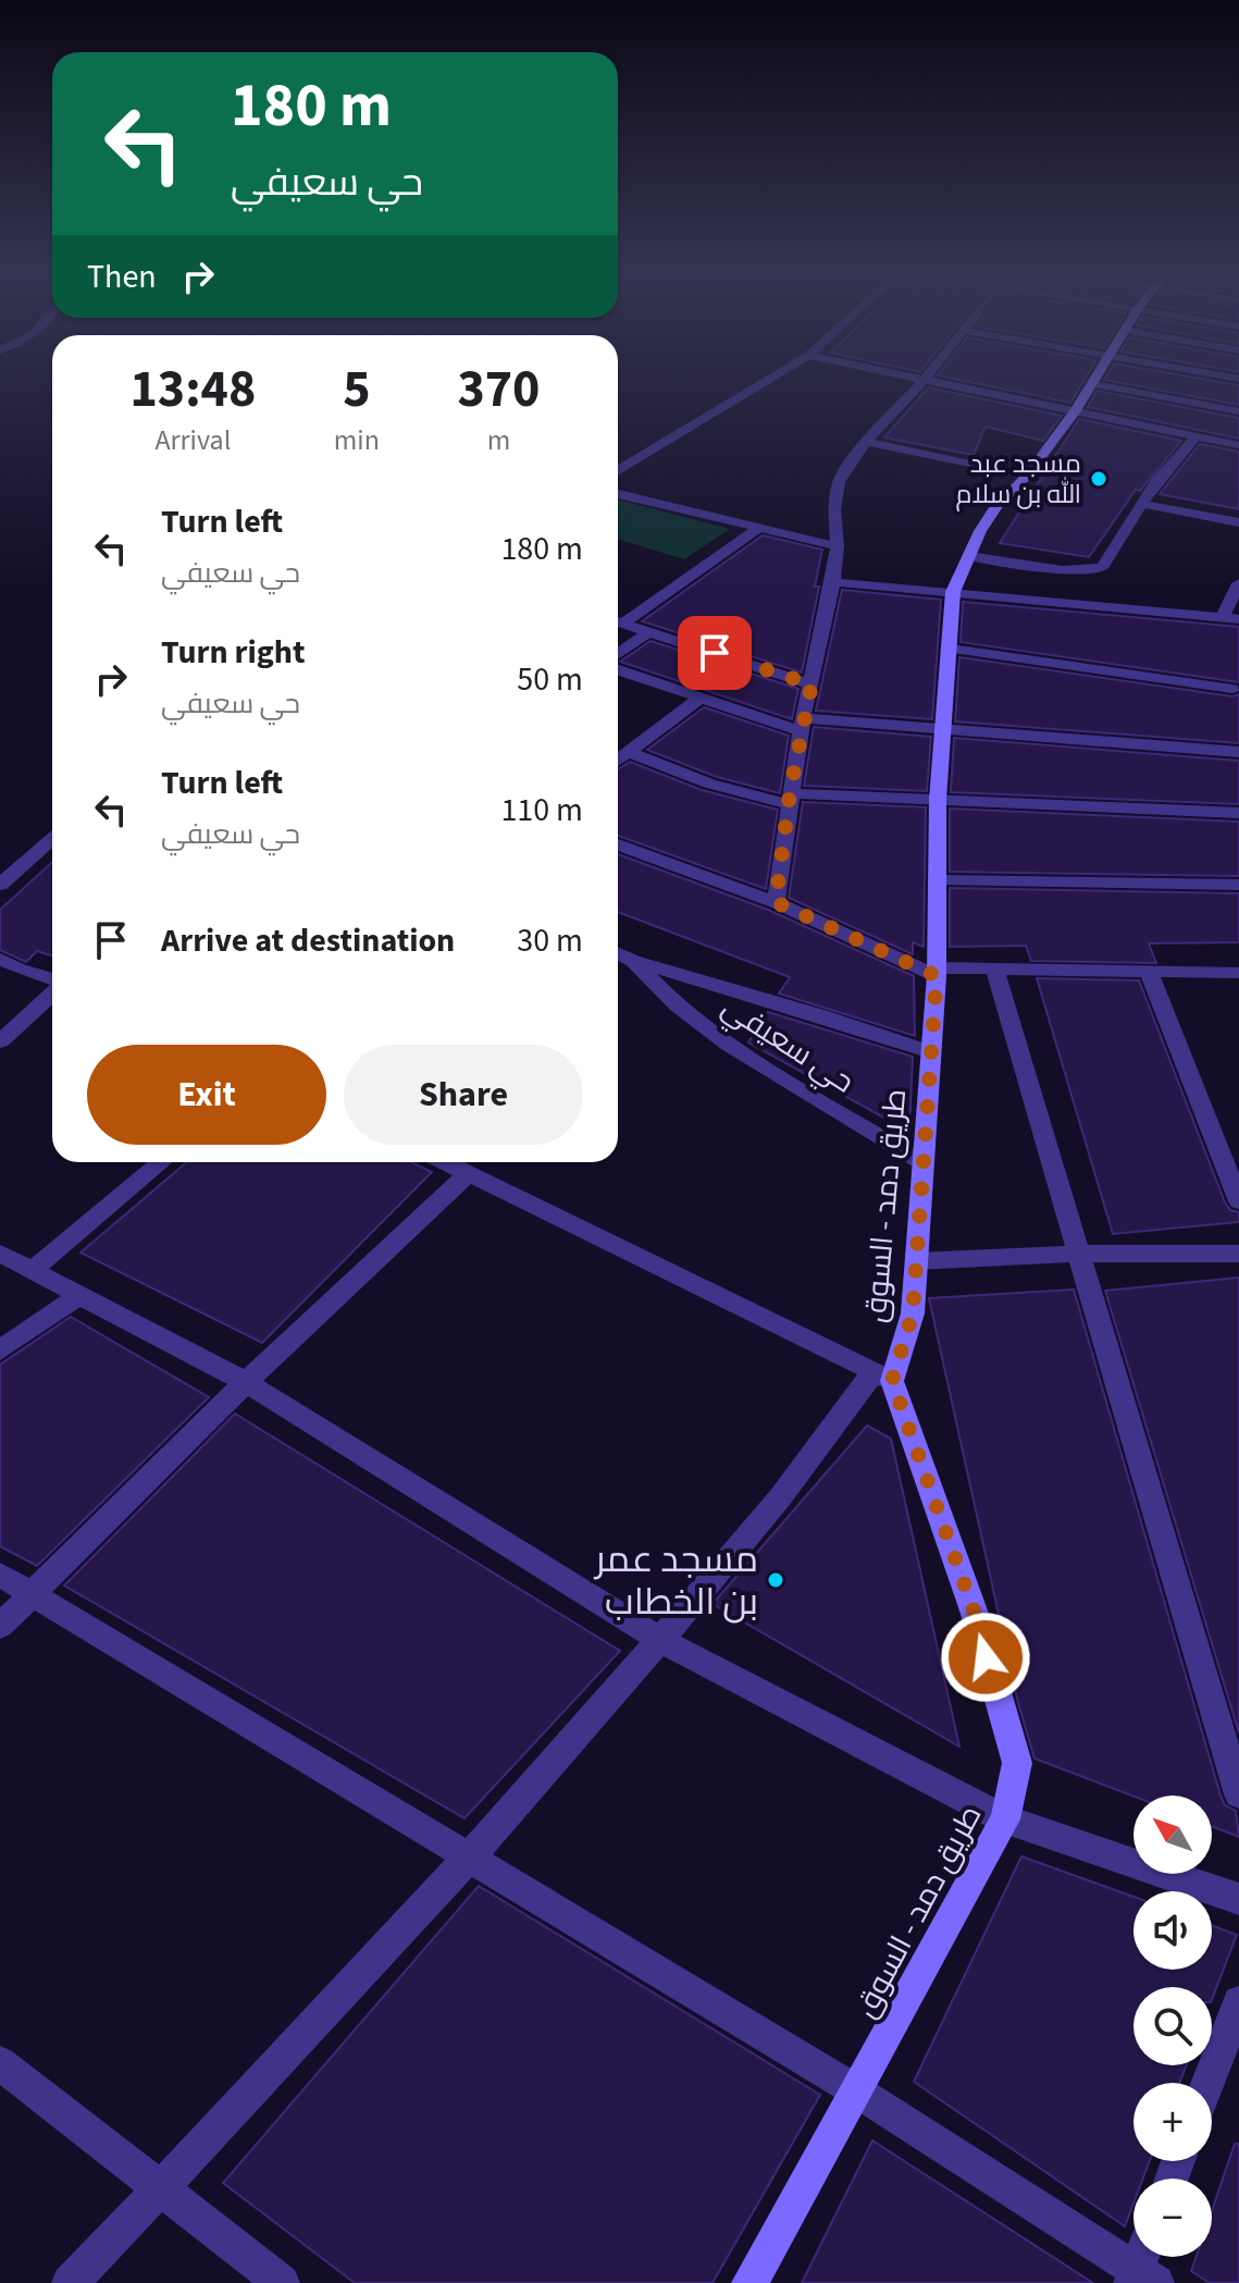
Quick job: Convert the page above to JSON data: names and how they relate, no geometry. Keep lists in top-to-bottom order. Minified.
{"streets":{"main road":["طريق دمد - السوق"],"street":["حي سعيفي"]},"crossings":[["حي سعيفي","طريق دمد - السوق"]],"places":["مسجد عبد الله بن سلام","مسجد عمر بن الخطاب"],"north":"top left","page":{"turn":["180 m","حي سعيفي"],"then":"Then","eta":["13:48","Arrival","5","min","370","m"],"list":[{"name":"Turn left","note":"حي سعيفي","value":"180 m"},{"name":"Turn right","note":"حي سعيفي","value":"50 m"},{"name":"Turn left","note":"حي سعيفي","value":"110 m"},{"name":"Arrive at destination","value":"30 m"}],"buttons":["Exit","Share"],"map_buttons":["+","−"]}}
